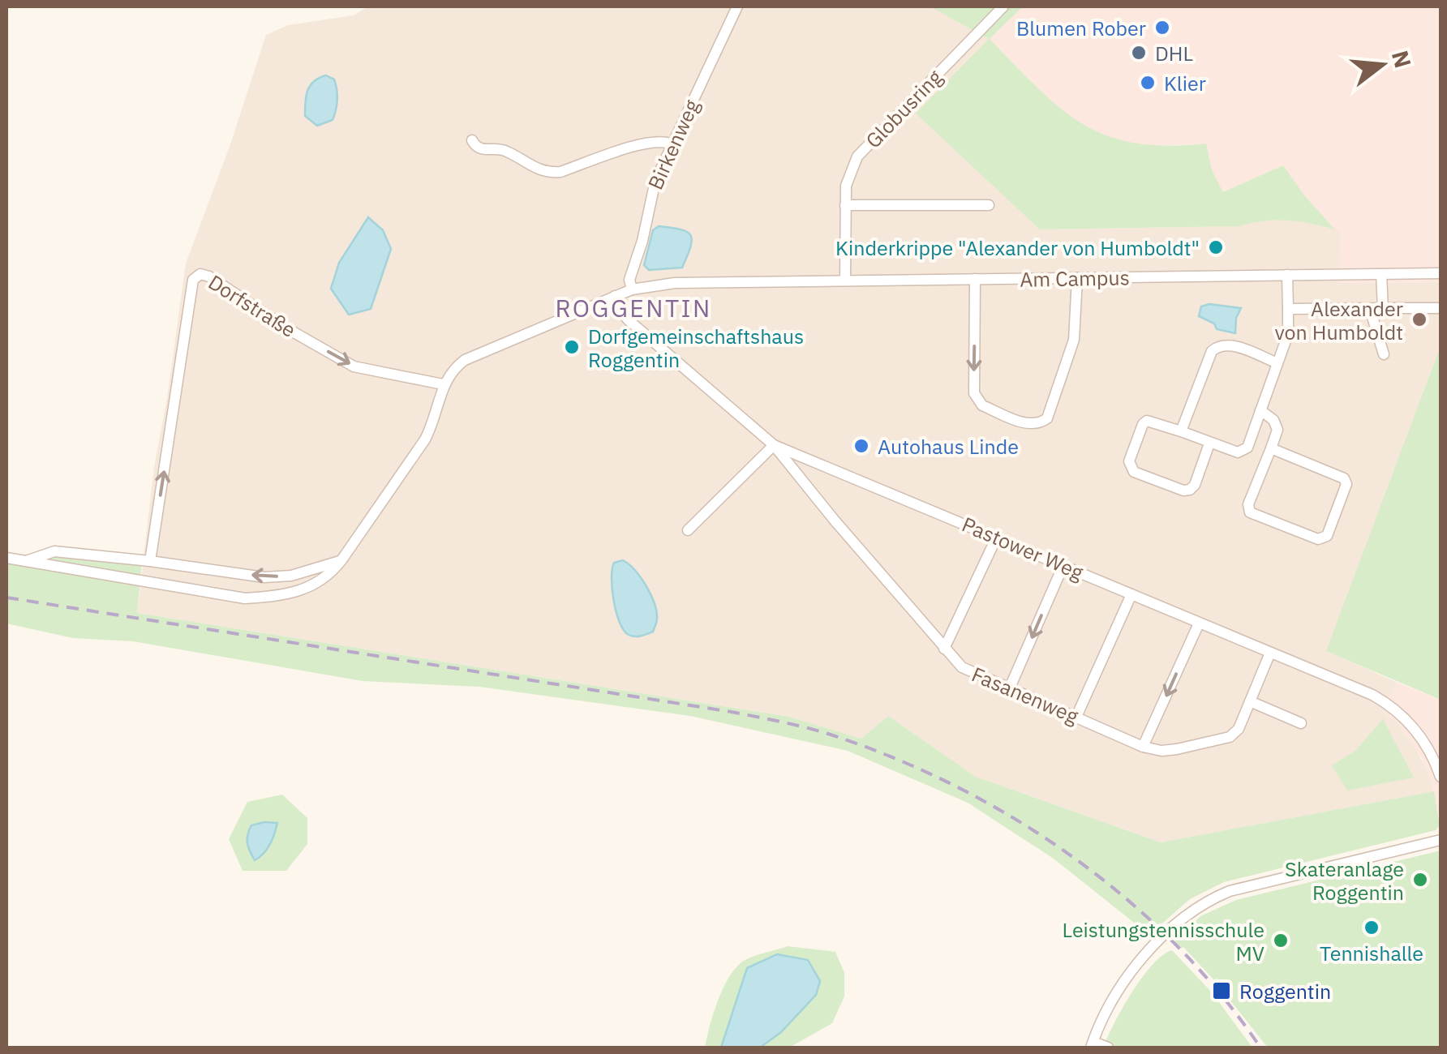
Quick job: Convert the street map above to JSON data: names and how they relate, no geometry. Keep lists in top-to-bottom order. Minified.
{"streets":{"street":["Globusring","Birkenweg","Am Campus","Dorfstraße","Pastower Weg","Fasanenweg"]},"crossings":[["Globusring","Am Campus"],["Pastower Weg","Fasanenweg"]],"districts":["ROGGENTIN"],"places":{"other":["Blumen Rober","DHL","Klier","Kinderkrippe \"Alexander von Humboldt\"","Alexander von Humboldt","Dorfgemeinschaftshaus Roggentin","Autohaus Linde","Skateranlage Roggentin","Tennishalle","Leistungstennisschule MV"],"transit":["Roggentin"]},"north":"right"}
